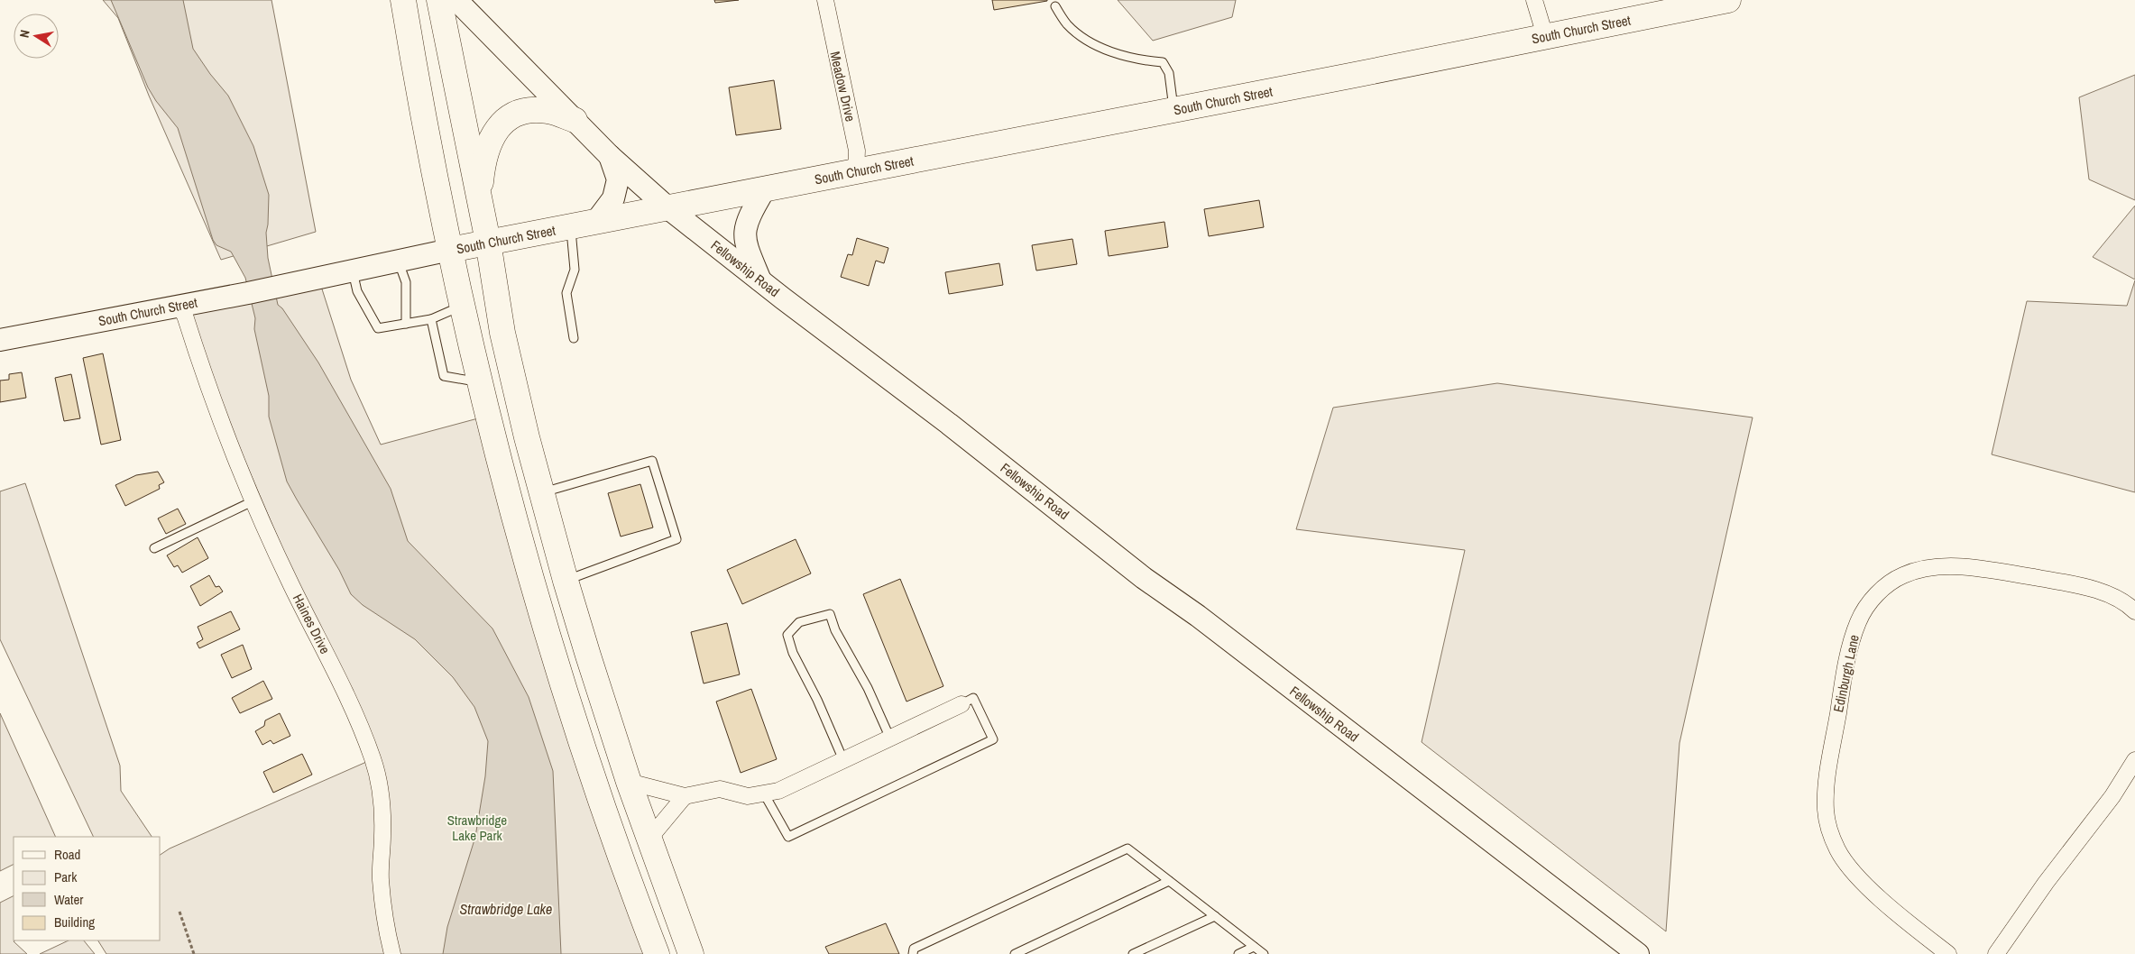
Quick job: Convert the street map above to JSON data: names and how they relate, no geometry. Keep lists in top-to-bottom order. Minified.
{"streets":{"main road":["South Church Street"],"street":["Meadow Drive","Fellowship Road","Haines Drive","Edinburgh Lane"]},"crossings":[["South Church Street","Meadow Drive"],["South Church Street","Fellowship Road"],["South Church Street","Haines Drive"]],"water":["Strawbridge Lake"],"parks":["Strawbridge Lake Park"],"legend":["Road","Park","Water","Building"],"north":"left"}
